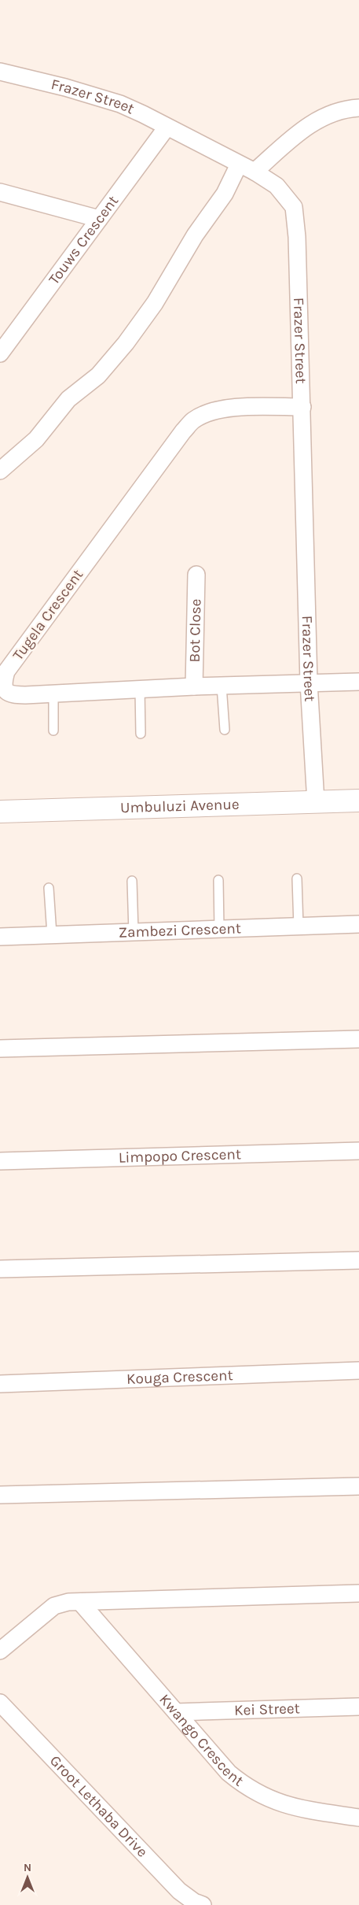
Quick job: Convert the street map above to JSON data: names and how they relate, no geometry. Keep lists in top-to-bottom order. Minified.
{"streets":{"street":["Frazer Street","Touws Crescent","Tugela Crescent","Bot Close","Umbuluzi Avenue","Zambezi Crescent","Limpopo Crescent","Kouga Crescent","Kei Street","Kwango Crescent","Groot Lethaba Drive"]},"crossings":[["Frazer Street","Touws Crescent"],["Frazer Street","Tugela Crescent"],["Frazer Street","Umbuluzi Avenue"],["Tugela Crescent","Bot Close"],["Kei Street","Kwango Crescent"]],"north":"top"}
